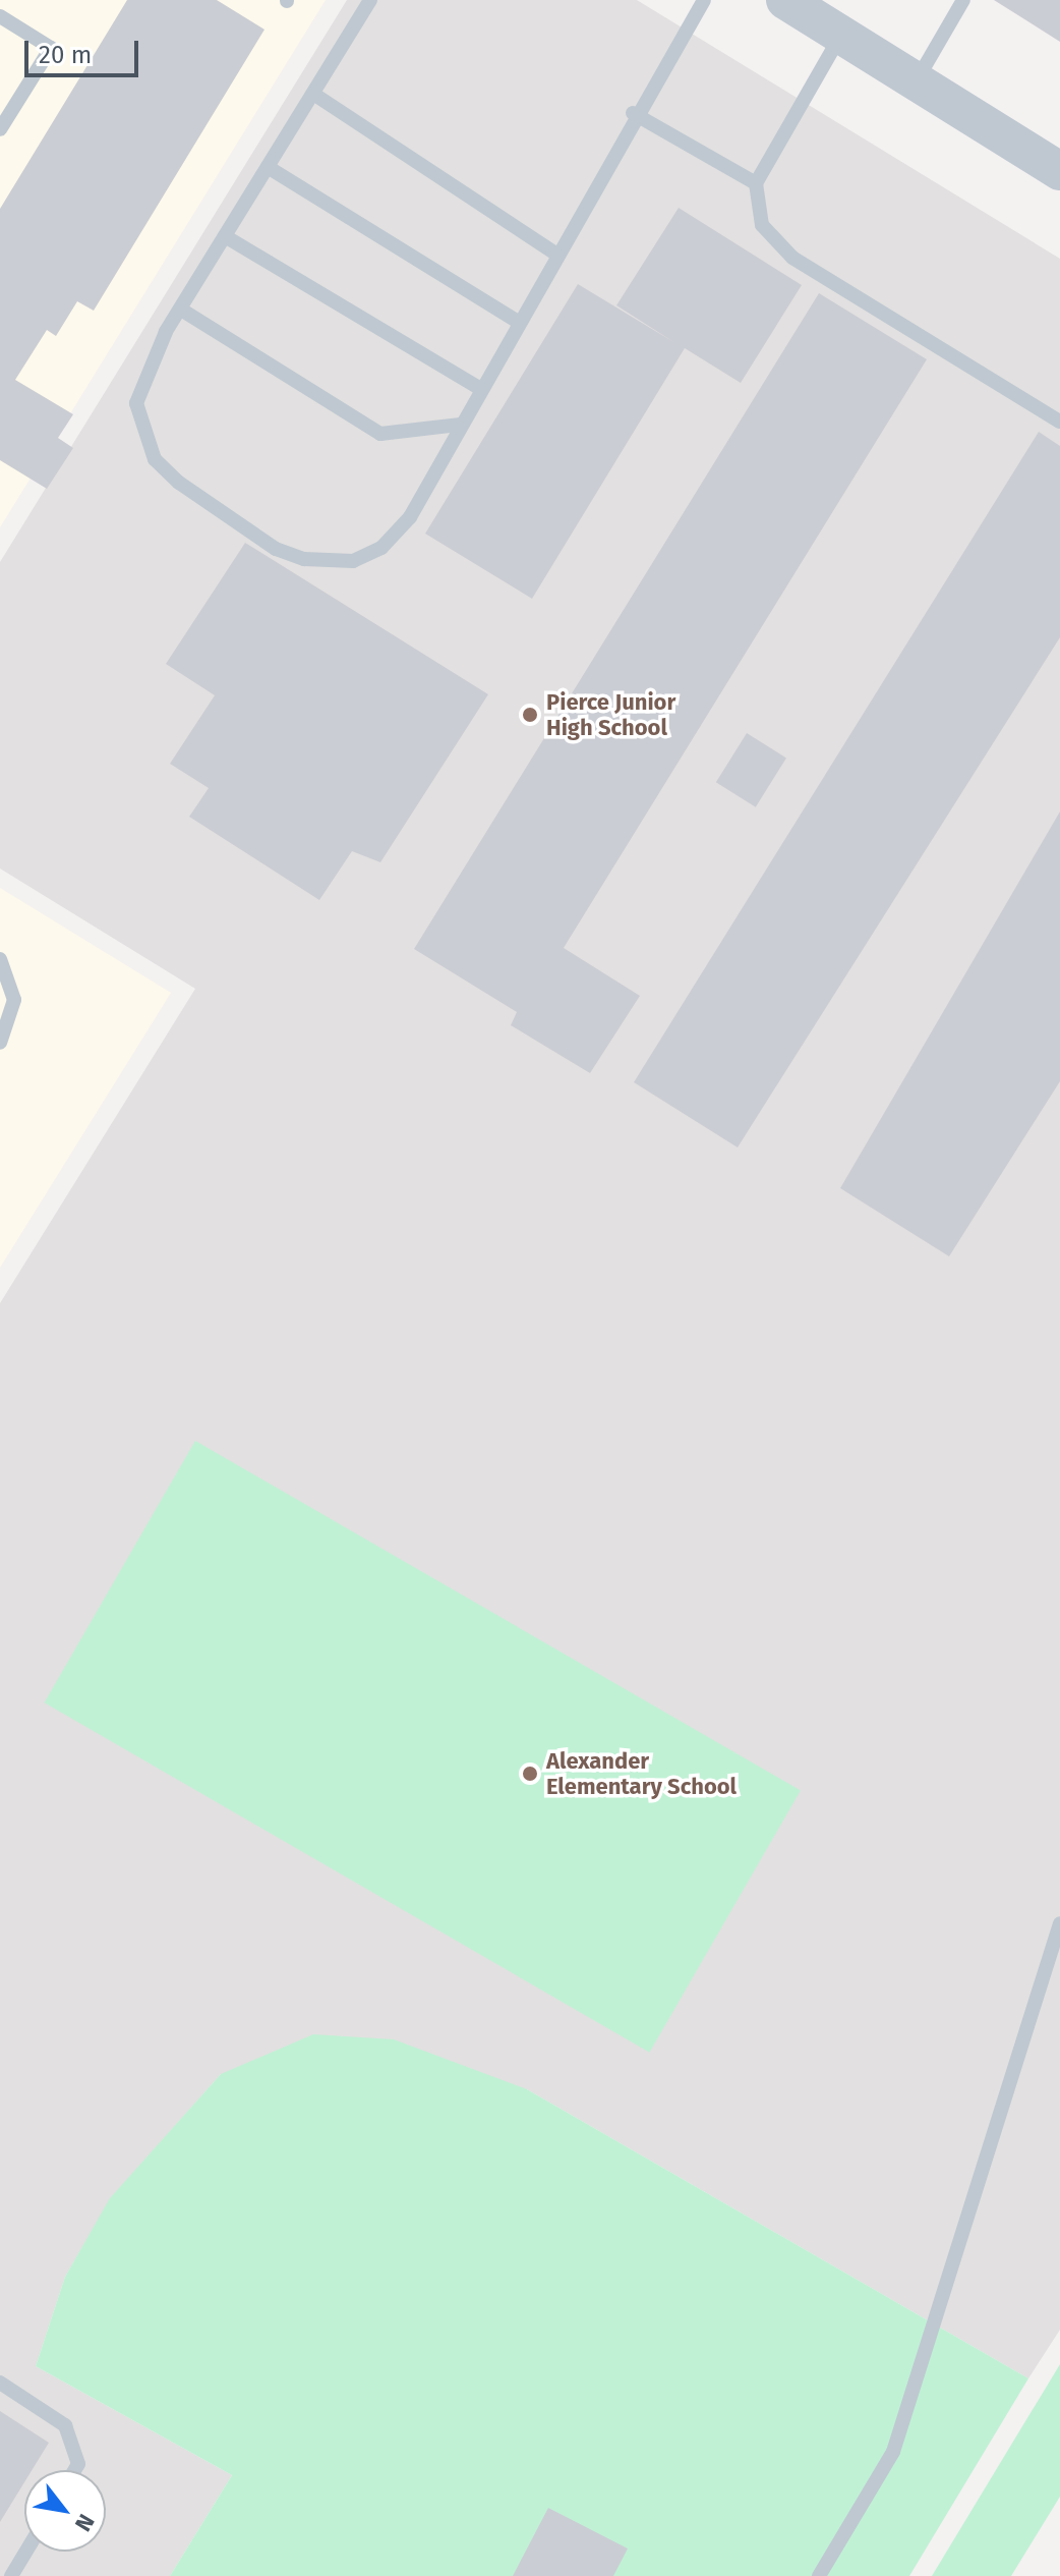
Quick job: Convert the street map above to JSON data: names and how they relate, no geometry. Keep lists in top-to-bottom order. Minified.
{"places":["Pierce Junior High School","Alexander Elementary School"],"scale_bar":"20 m","north":"bottom right"}
